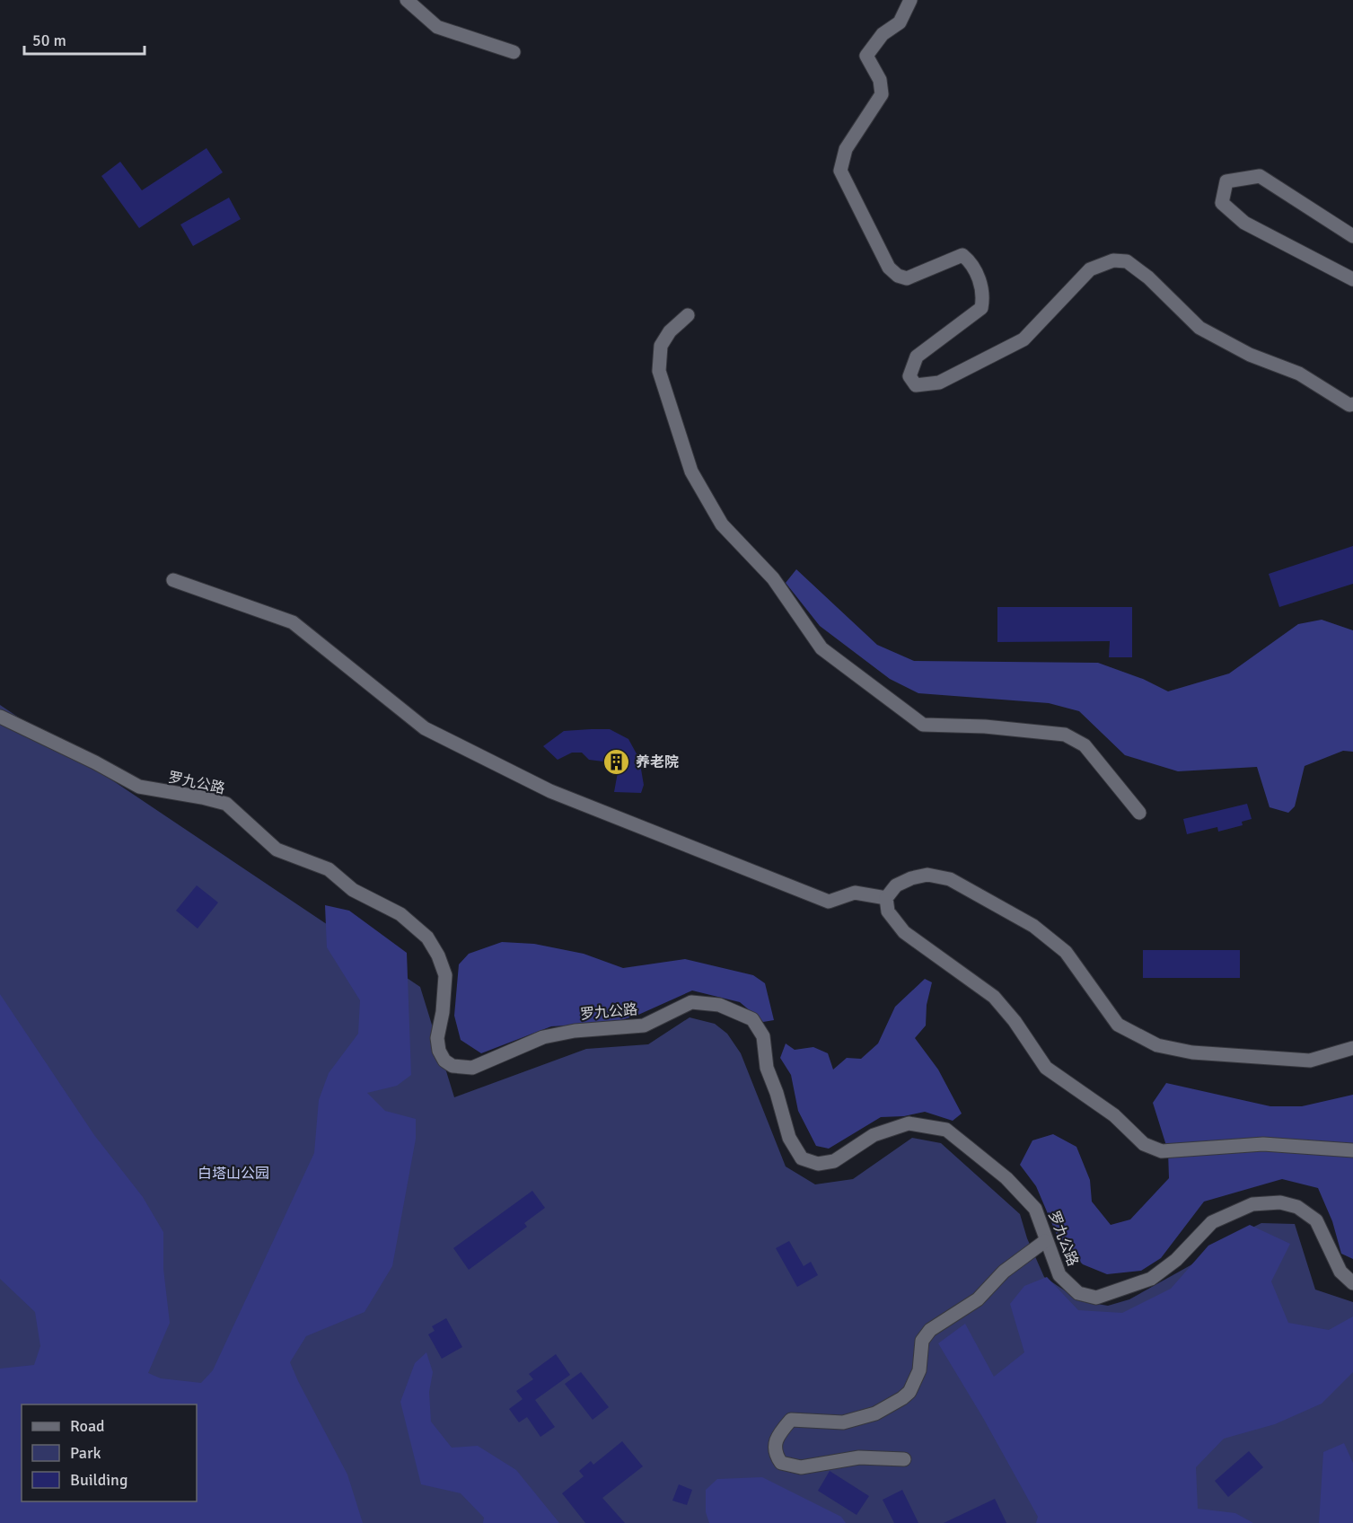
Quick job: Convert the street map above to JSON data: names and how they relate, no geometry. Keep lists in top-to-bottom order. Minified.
{"streets":{"street":["罗九公路"]},"parks":["白塔山公园"],"places":{"building":["养老院"]},"legend":["Road","Park","Building"],"scale_bar":"50 m"}
